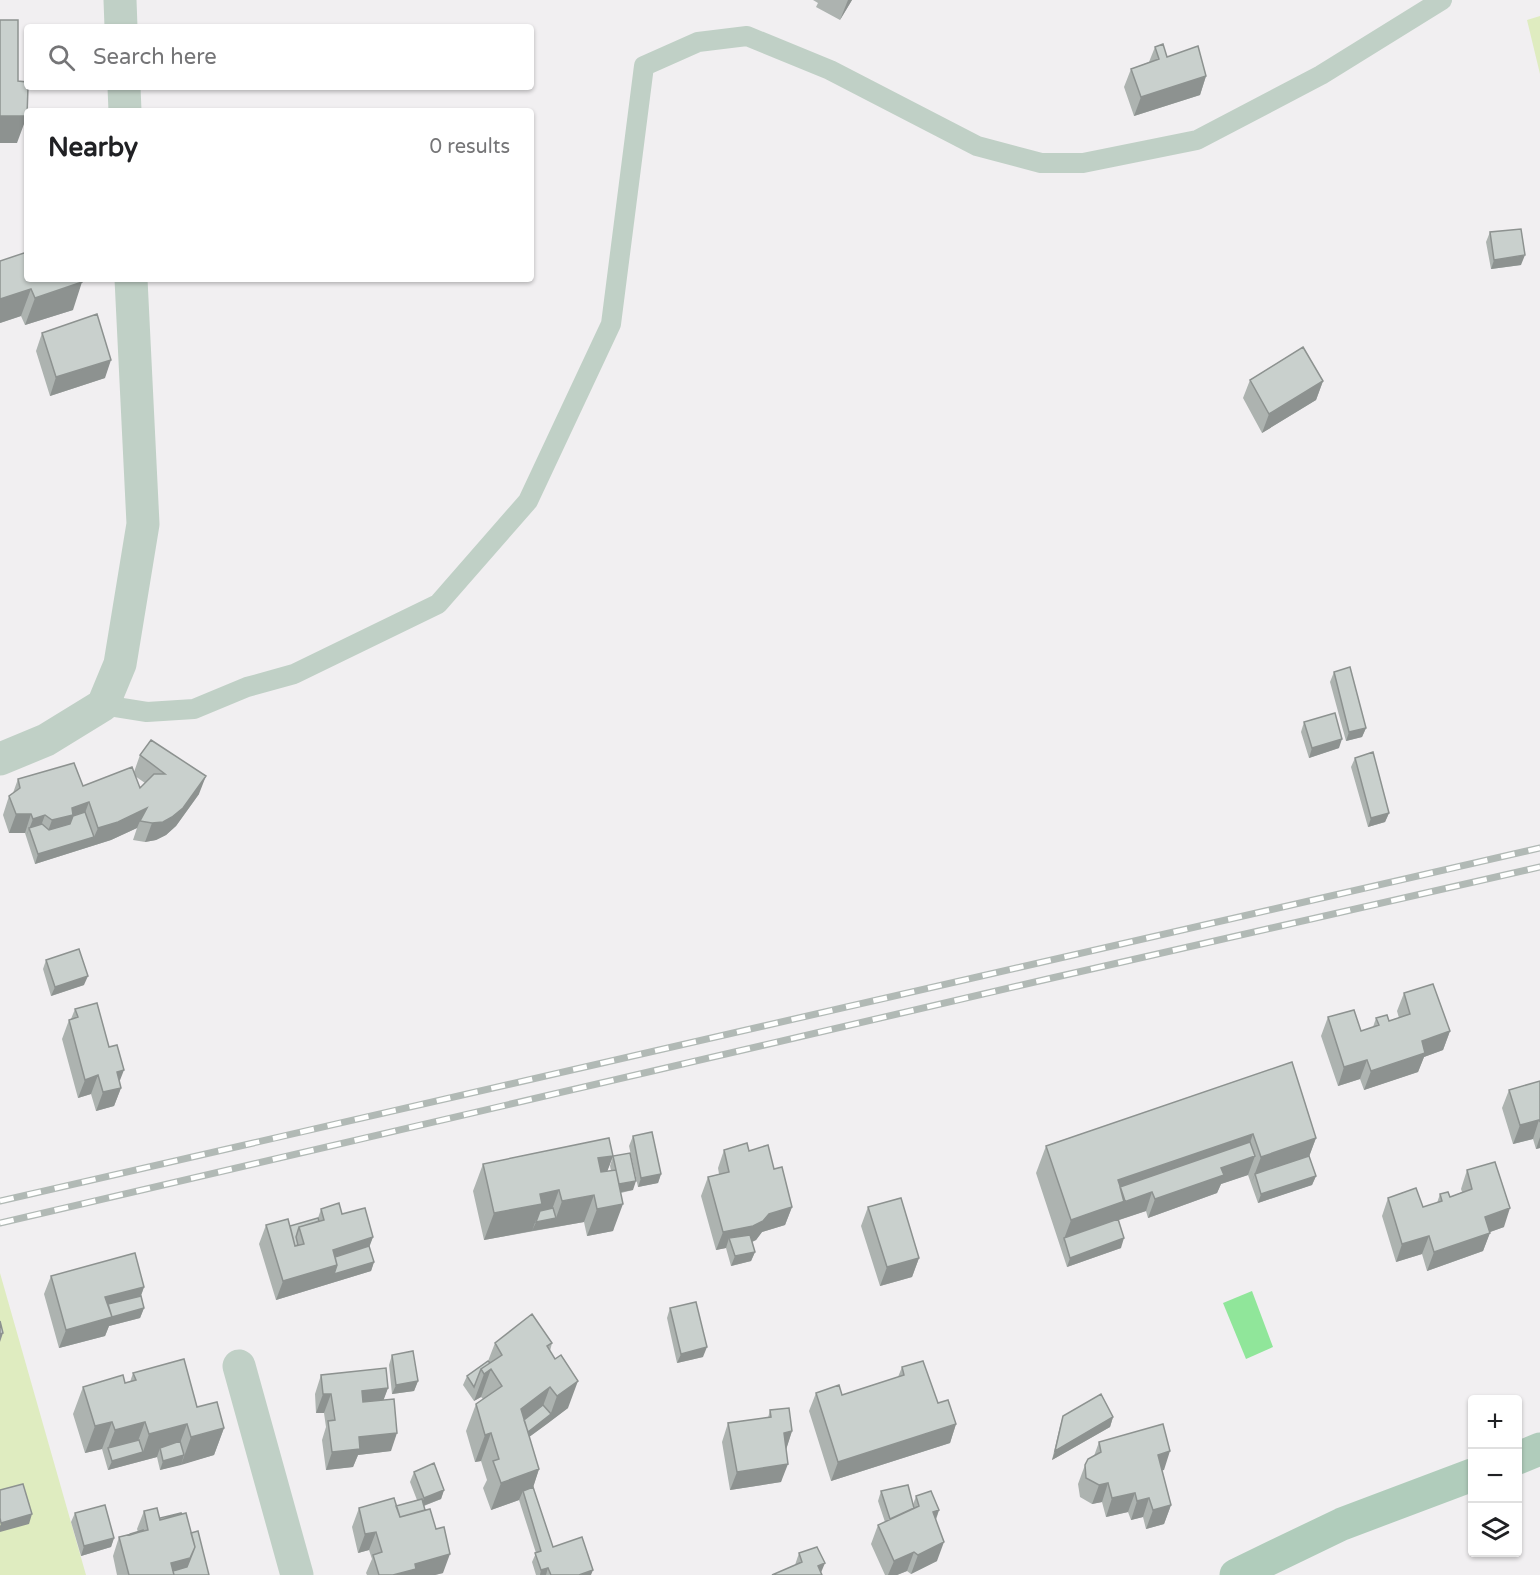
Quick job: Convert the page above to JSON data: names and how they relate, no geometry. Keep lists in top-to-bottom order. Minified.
{"page":{"search":"Search here","heading":["Nearby","0 results"],"map_buttons":["+","−"]}}
